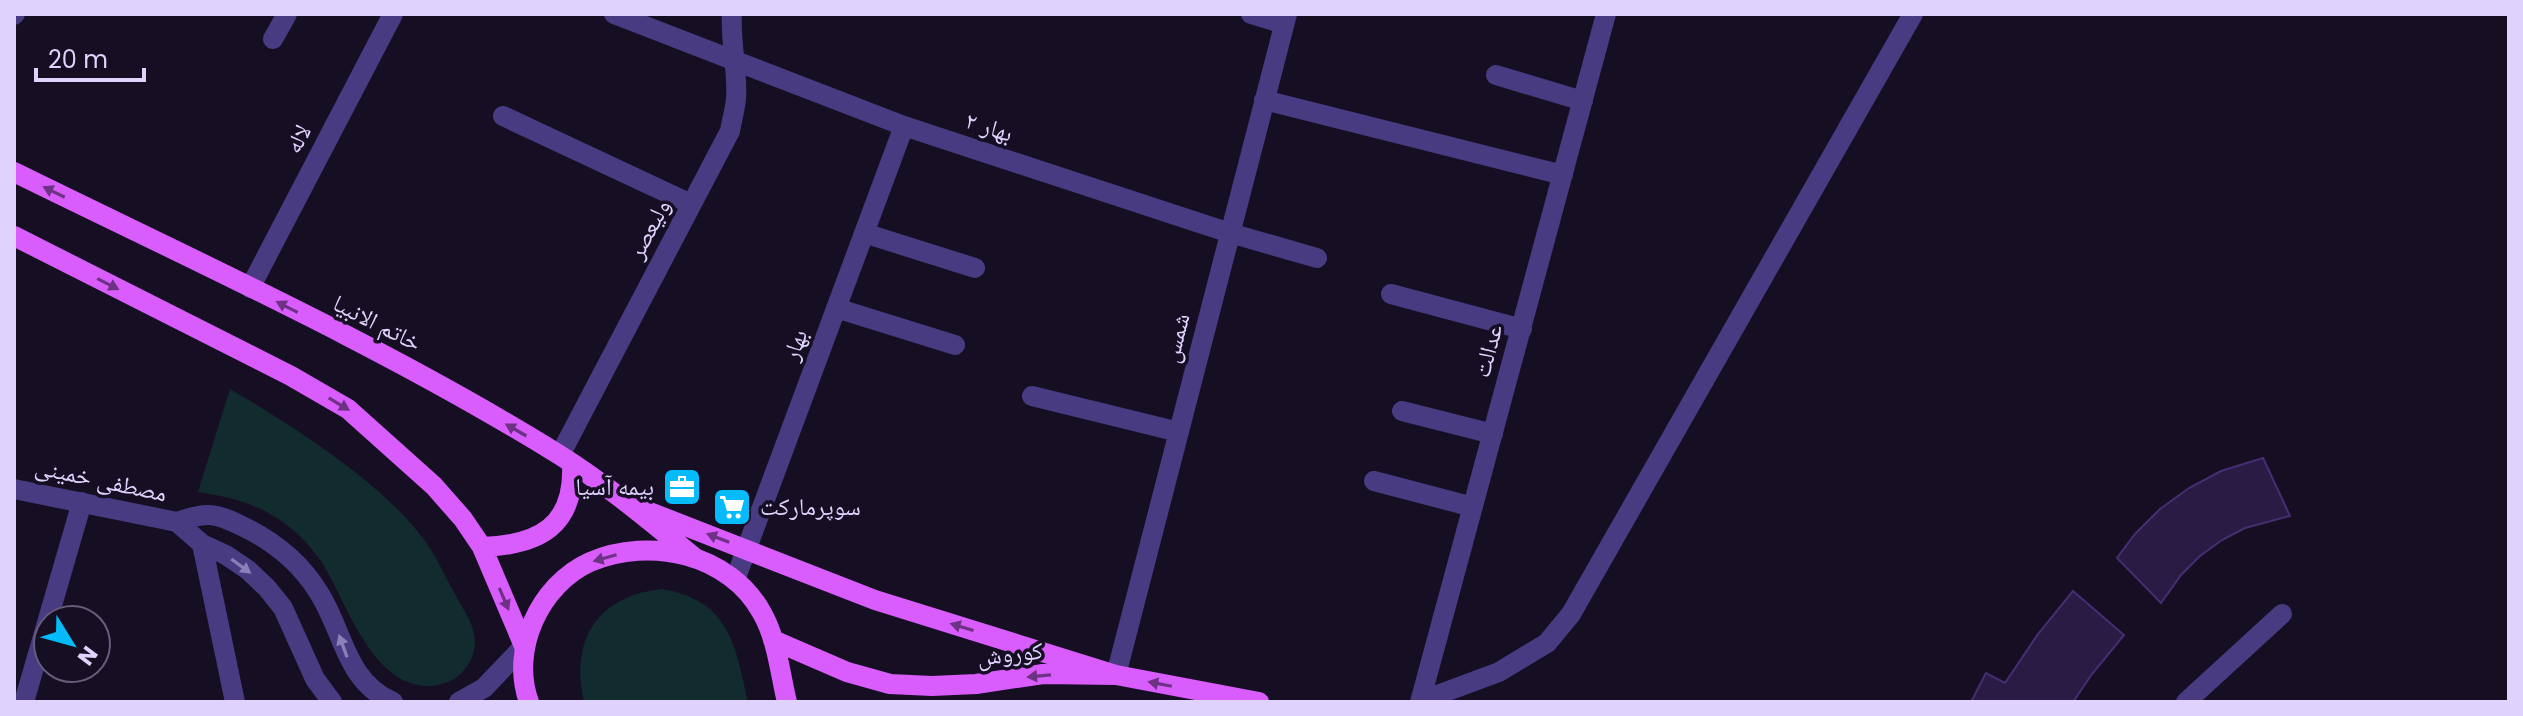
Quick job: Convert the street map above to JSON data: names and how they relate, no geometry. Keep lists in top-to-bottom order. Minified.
{"streets":{"main road":["خاتم الانبیا","کوروش"],"street":["بهار ۲","لاله","ولیعصر","شمس","بهار","عدالت","مصطفی خمینی"]},"crossings":[["بهار ۲","ولیعصر"],["بهار ۲","شمس"],["بهار ۲","بهار"],["لاله","خاتم الانبیا"],["ولیعصر","خاتم الانبیا"],["شمس","کوروش"]],"places":{"office":["بیمه آسیا"],"supermarket":["سوپرمارکت"]},"scale_bar":"20 m","north":"bottom right"}
